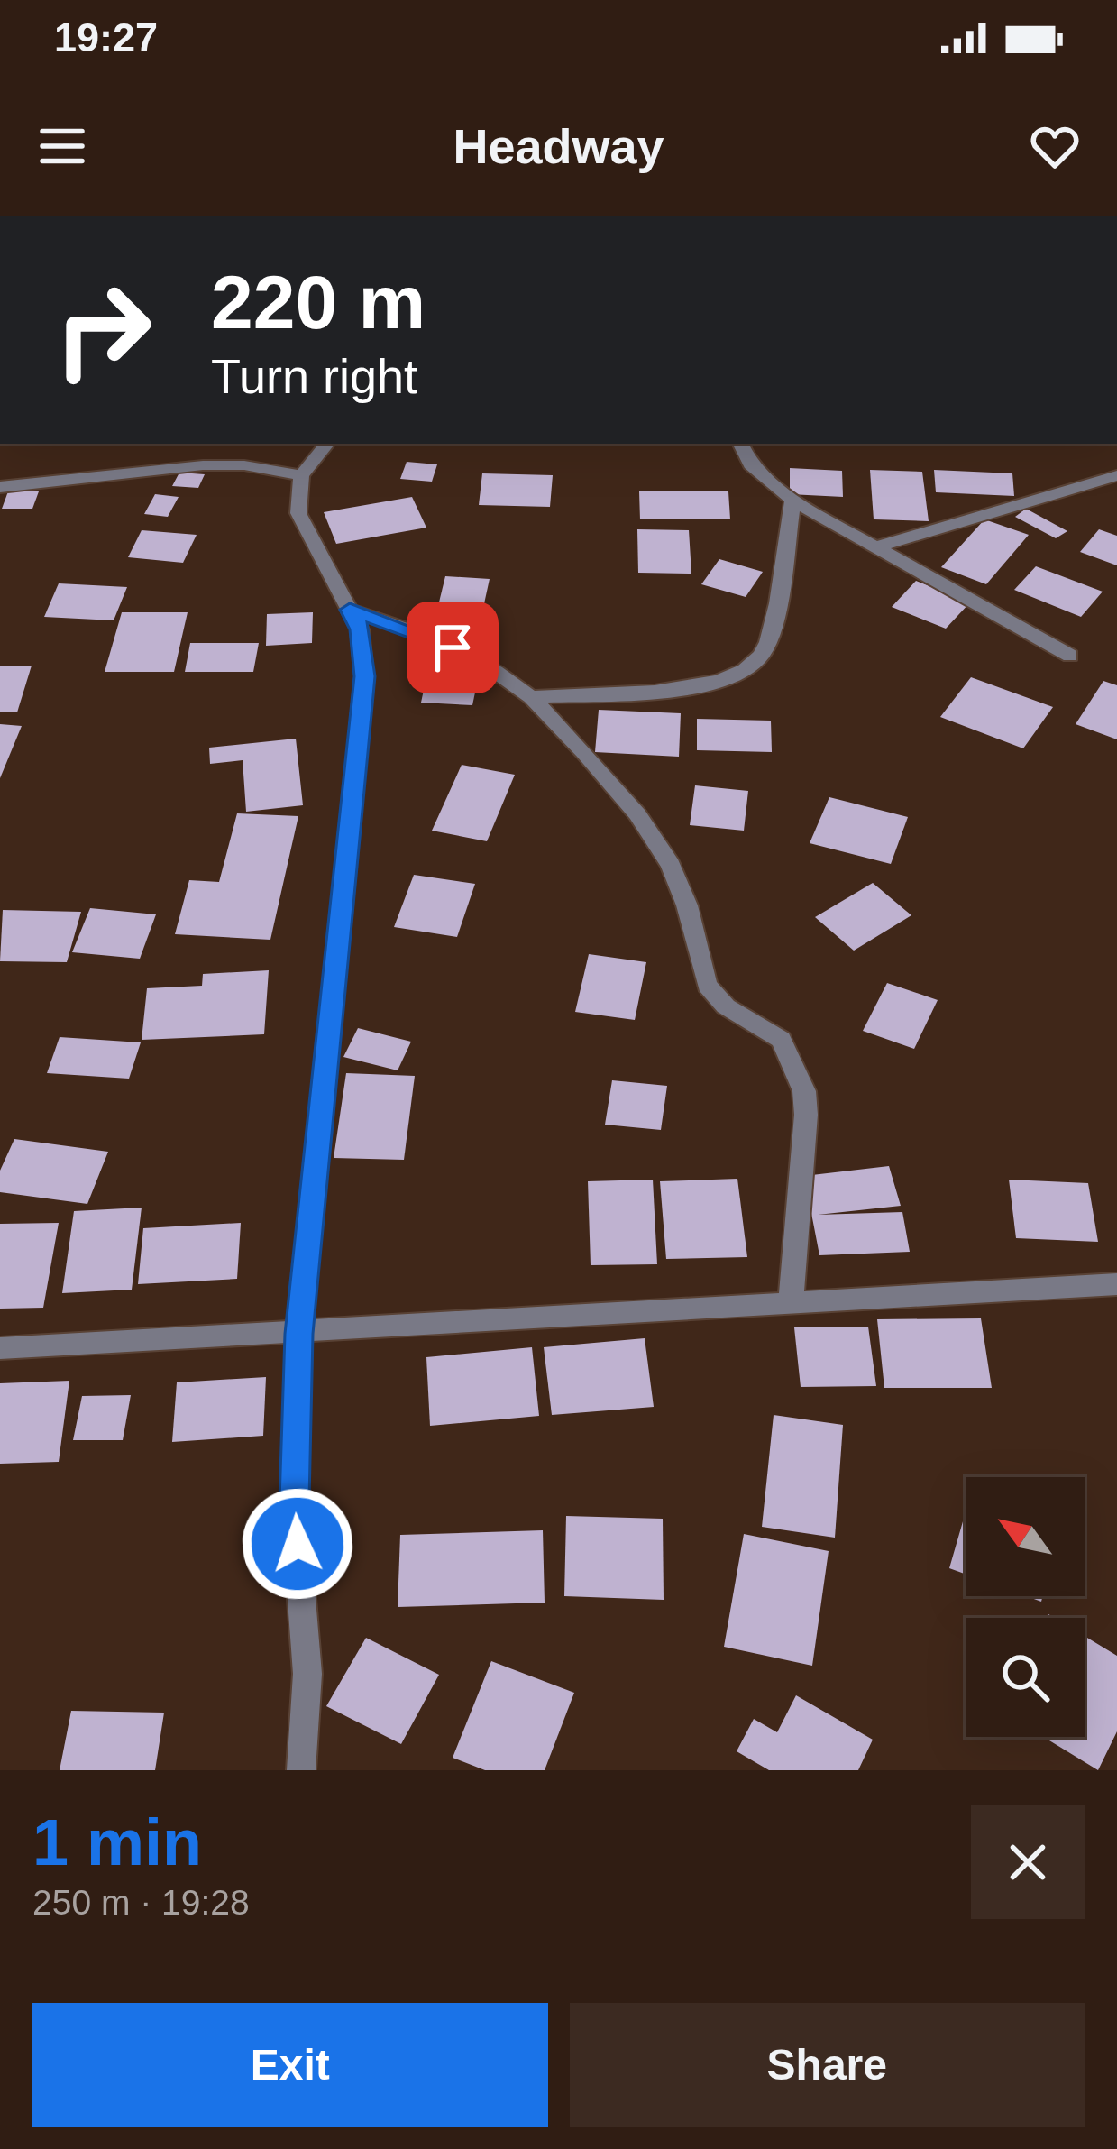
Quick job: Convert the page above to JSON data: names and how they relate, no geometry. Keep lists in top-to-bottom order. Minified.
{"north":"top left","page":{"status":"19:27","header":"Headway","turn":["220 m","Turn right"],"heading":["1 min","250 m · 19:28"],"buttons":["Exit","Share"]}}
